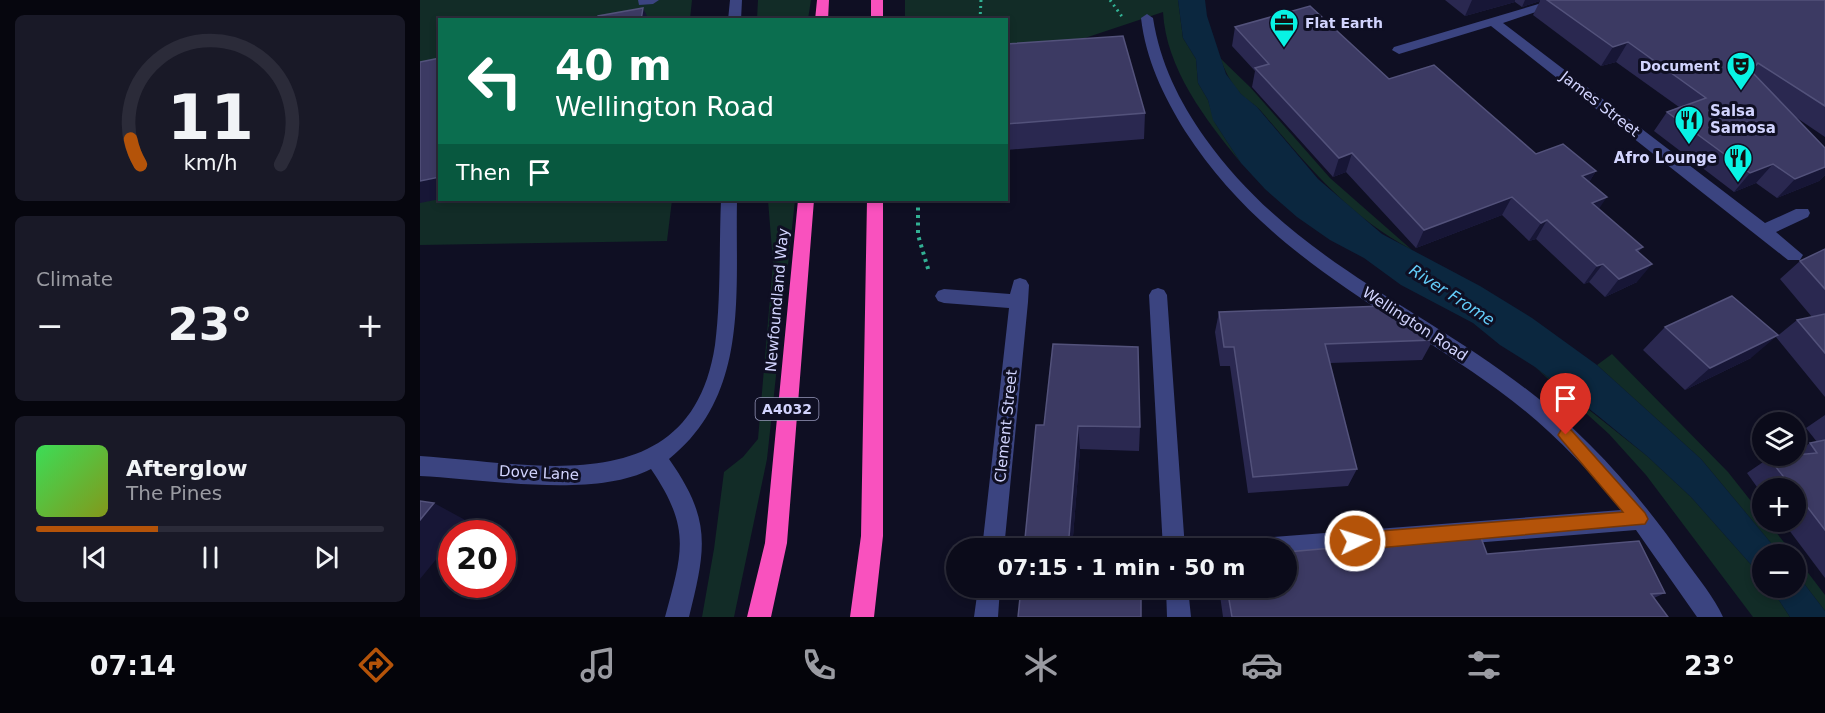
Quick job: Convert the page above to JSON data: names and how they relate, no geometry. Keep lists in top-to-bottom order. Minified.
{"streets":{"highway":["Newfoundland Way","A4032"],"street":["James Street","Wellington Road","Clement Street","Dove Lane"]},"water":["River Frome"],"places":{"office":["Flat Earth"],"theatre":["Document"],"restaurant":["Salsa Samosa","Afro Lounge"]},"page":{"turn":["40 m","Wellington Road"],"then":"Then","tile":"Climate","heat":["−","23°","+"],"map_buttons":["+","−"],"song":["Afterglow","The Pines"],"limit":"20","trip":"07:15 · 1 min · 50 m","tabs":["07:14","23°"],"gauge":["11","km/h"]}}
